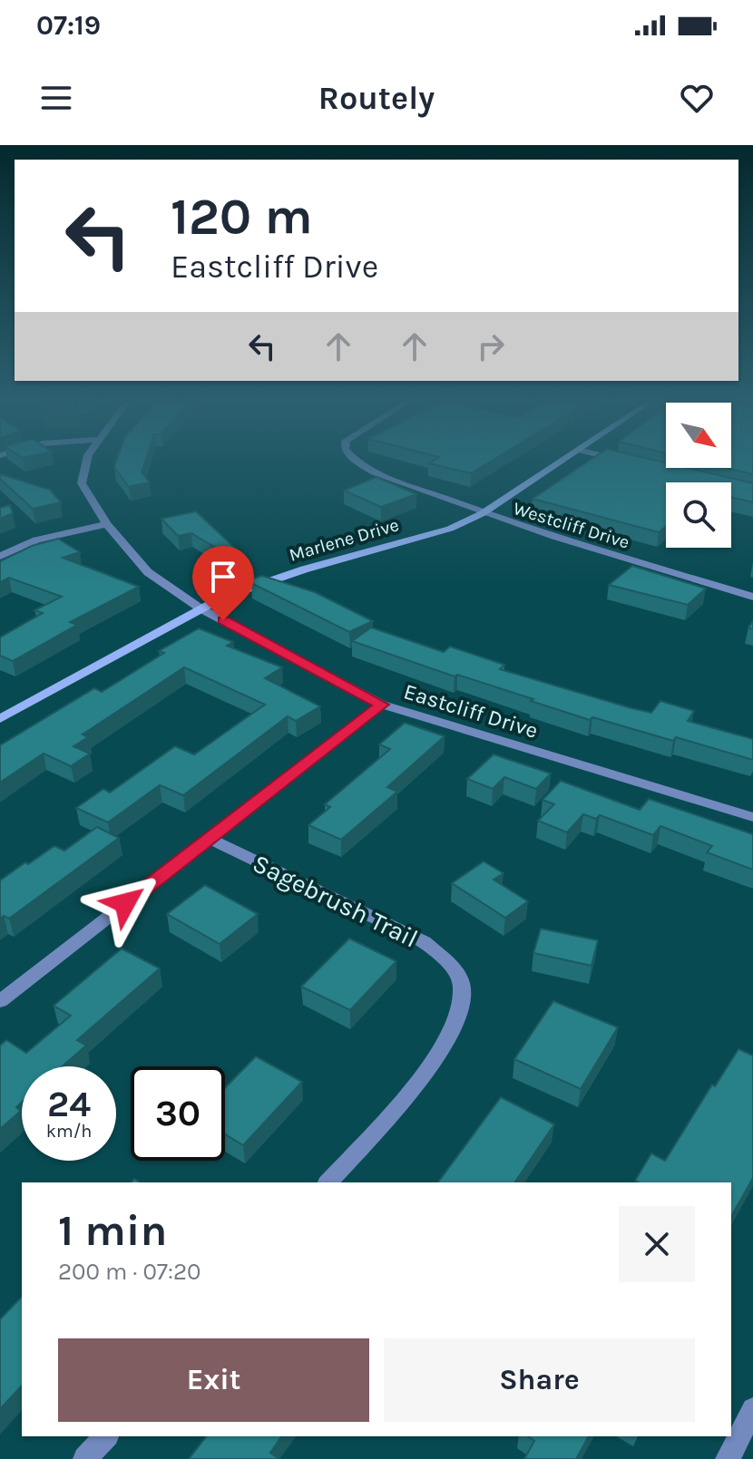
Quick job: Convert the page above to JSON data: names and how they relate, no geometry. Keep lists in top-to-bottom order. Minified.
{"streets":{"street":["Westcliff Drive","Marlene Drive","Eastcliff Drive","Sagebrush Trail"]},"crossings":[["Westcliff Drive","Marlene Drive"],["Marlene Drive","Eastcliff Drive"]],"north":"bottom right","page":{"status":"07:19","header":"Routely","turn":["120 m","Eastcliff Drive"],"speed":"24 km/h","limit":"30","heading":["1 min","200 m · 07:20"],"buttons":["Exit","Share"]}}
